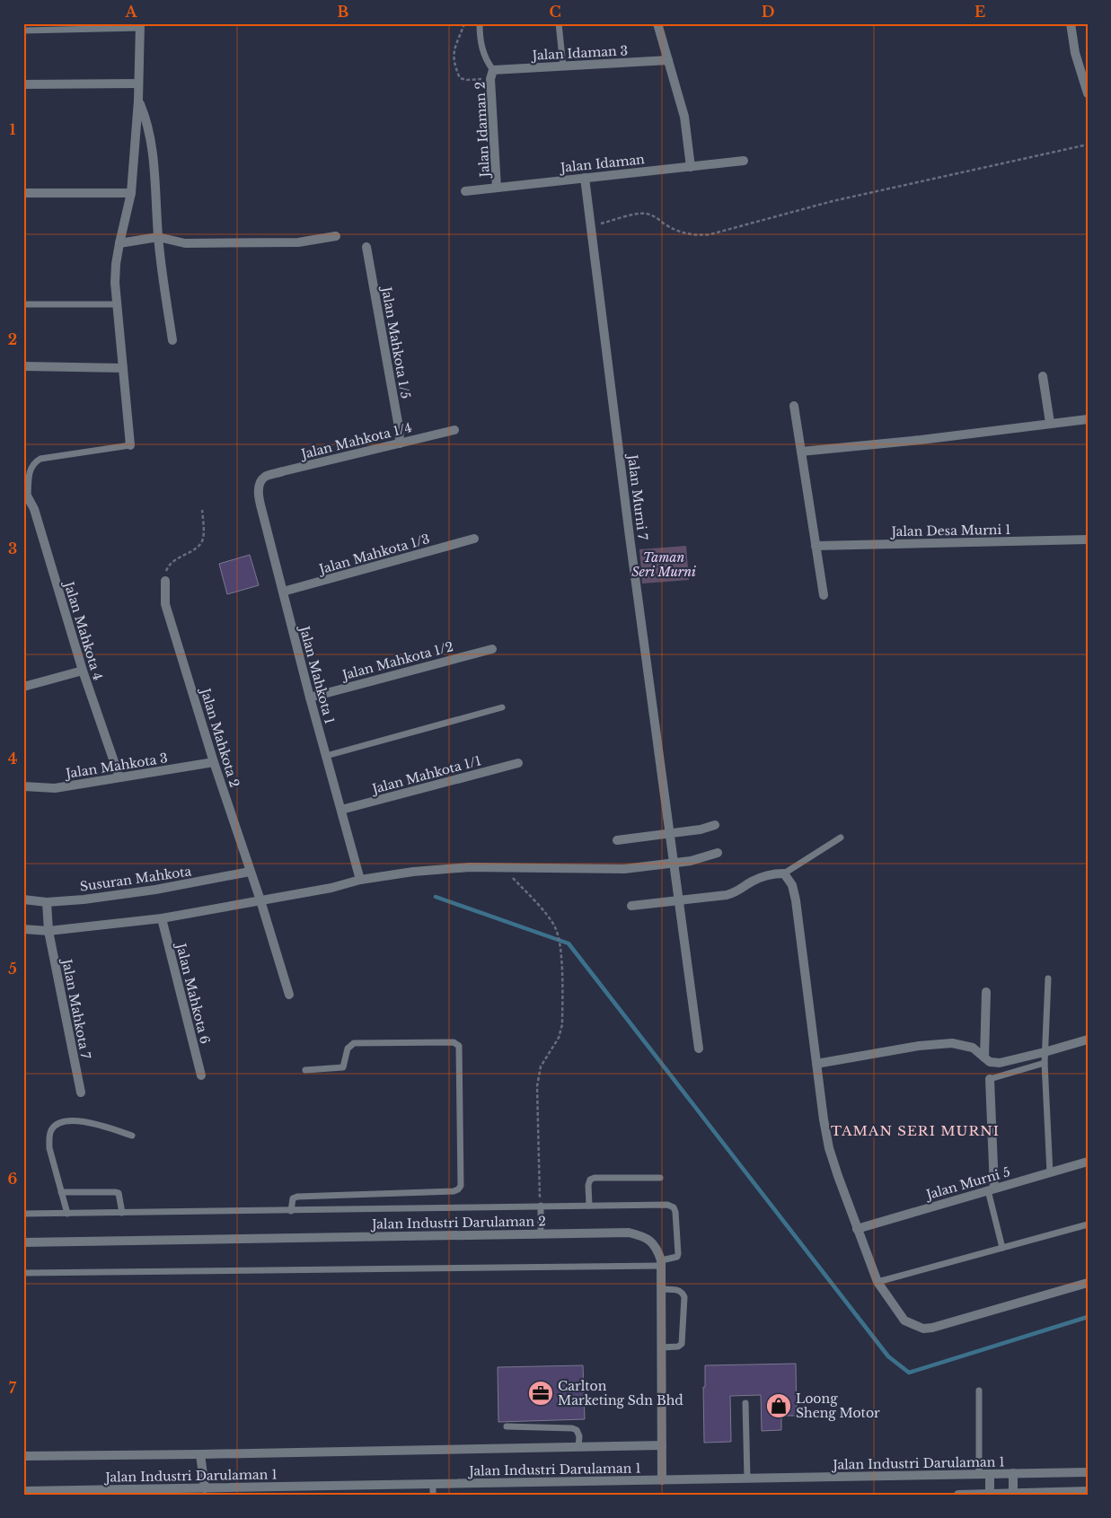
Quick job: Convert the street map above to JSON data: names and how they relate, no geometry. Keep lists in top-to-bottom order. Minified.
{"streets":{"street":["Jalan Idaman 3","Jalan Idaman 2","Jalan Idaman","Jalan Mahkota 1/5","Jalan Mahkota 1/4","Jalan Murni 7","Jalan Desa Murni 1","Jalan Mahkota 1/3","Jalan Mahkota 4","Jalan Mahkota 1/2","Jalan Mahkota 1","Jalan Mahkota 2","Jalan Mahkota 3","Jalan Mahkota 1/1","Susuran Mahkota","Jalan Mahkota 6","Jalan Mahkota 7","Jalan Murni 5","Jalan Industri Darulaman 2","Jalan Industri Darulaman 1"]},"crossings":[["Jalan Idaman 3","Jalan Idaman 2"],["Jalan Idaman 2","Jalan Idaman"],["Jalan Idaman","Jalan Murni 7"],["Jalan Mahkota 1/5","Jalan Mahkota 1/4"],["Jalan Mahkota 1/4","Jalan Mahkota 1"],["Jalan Mahkota 1/3","Jalan Mahkota 1"],["Jalan Mahkota 4","Jalan Mahkota 3"],["Jalan Mahkota 1/2","Jalan Mahkota 1"],["Jalan Mahkota 1","Jalan Mahkota 1/1"],["Jalan Mahkota 2","Jalan Mahkota 3"],["Jalan Mahkota 2","Susuran Mahkota"],["Susuran Mahkota","Jalan Mahkota 7"],["Jalan Industri Darulaman 2","Jalan Industri Darulaman 1"]],"districts":["TAMAN SERI MURNI"],"parks":["Taman Seri Murni"],"places":{"office":["Carlton Marketing Sdn Bhd"],"shop":["Loong Sheng Motor"]},"grid":{"columns":["A","B","C","D","E"],"rows":["1","2","3","4","5","6","7"]}}
